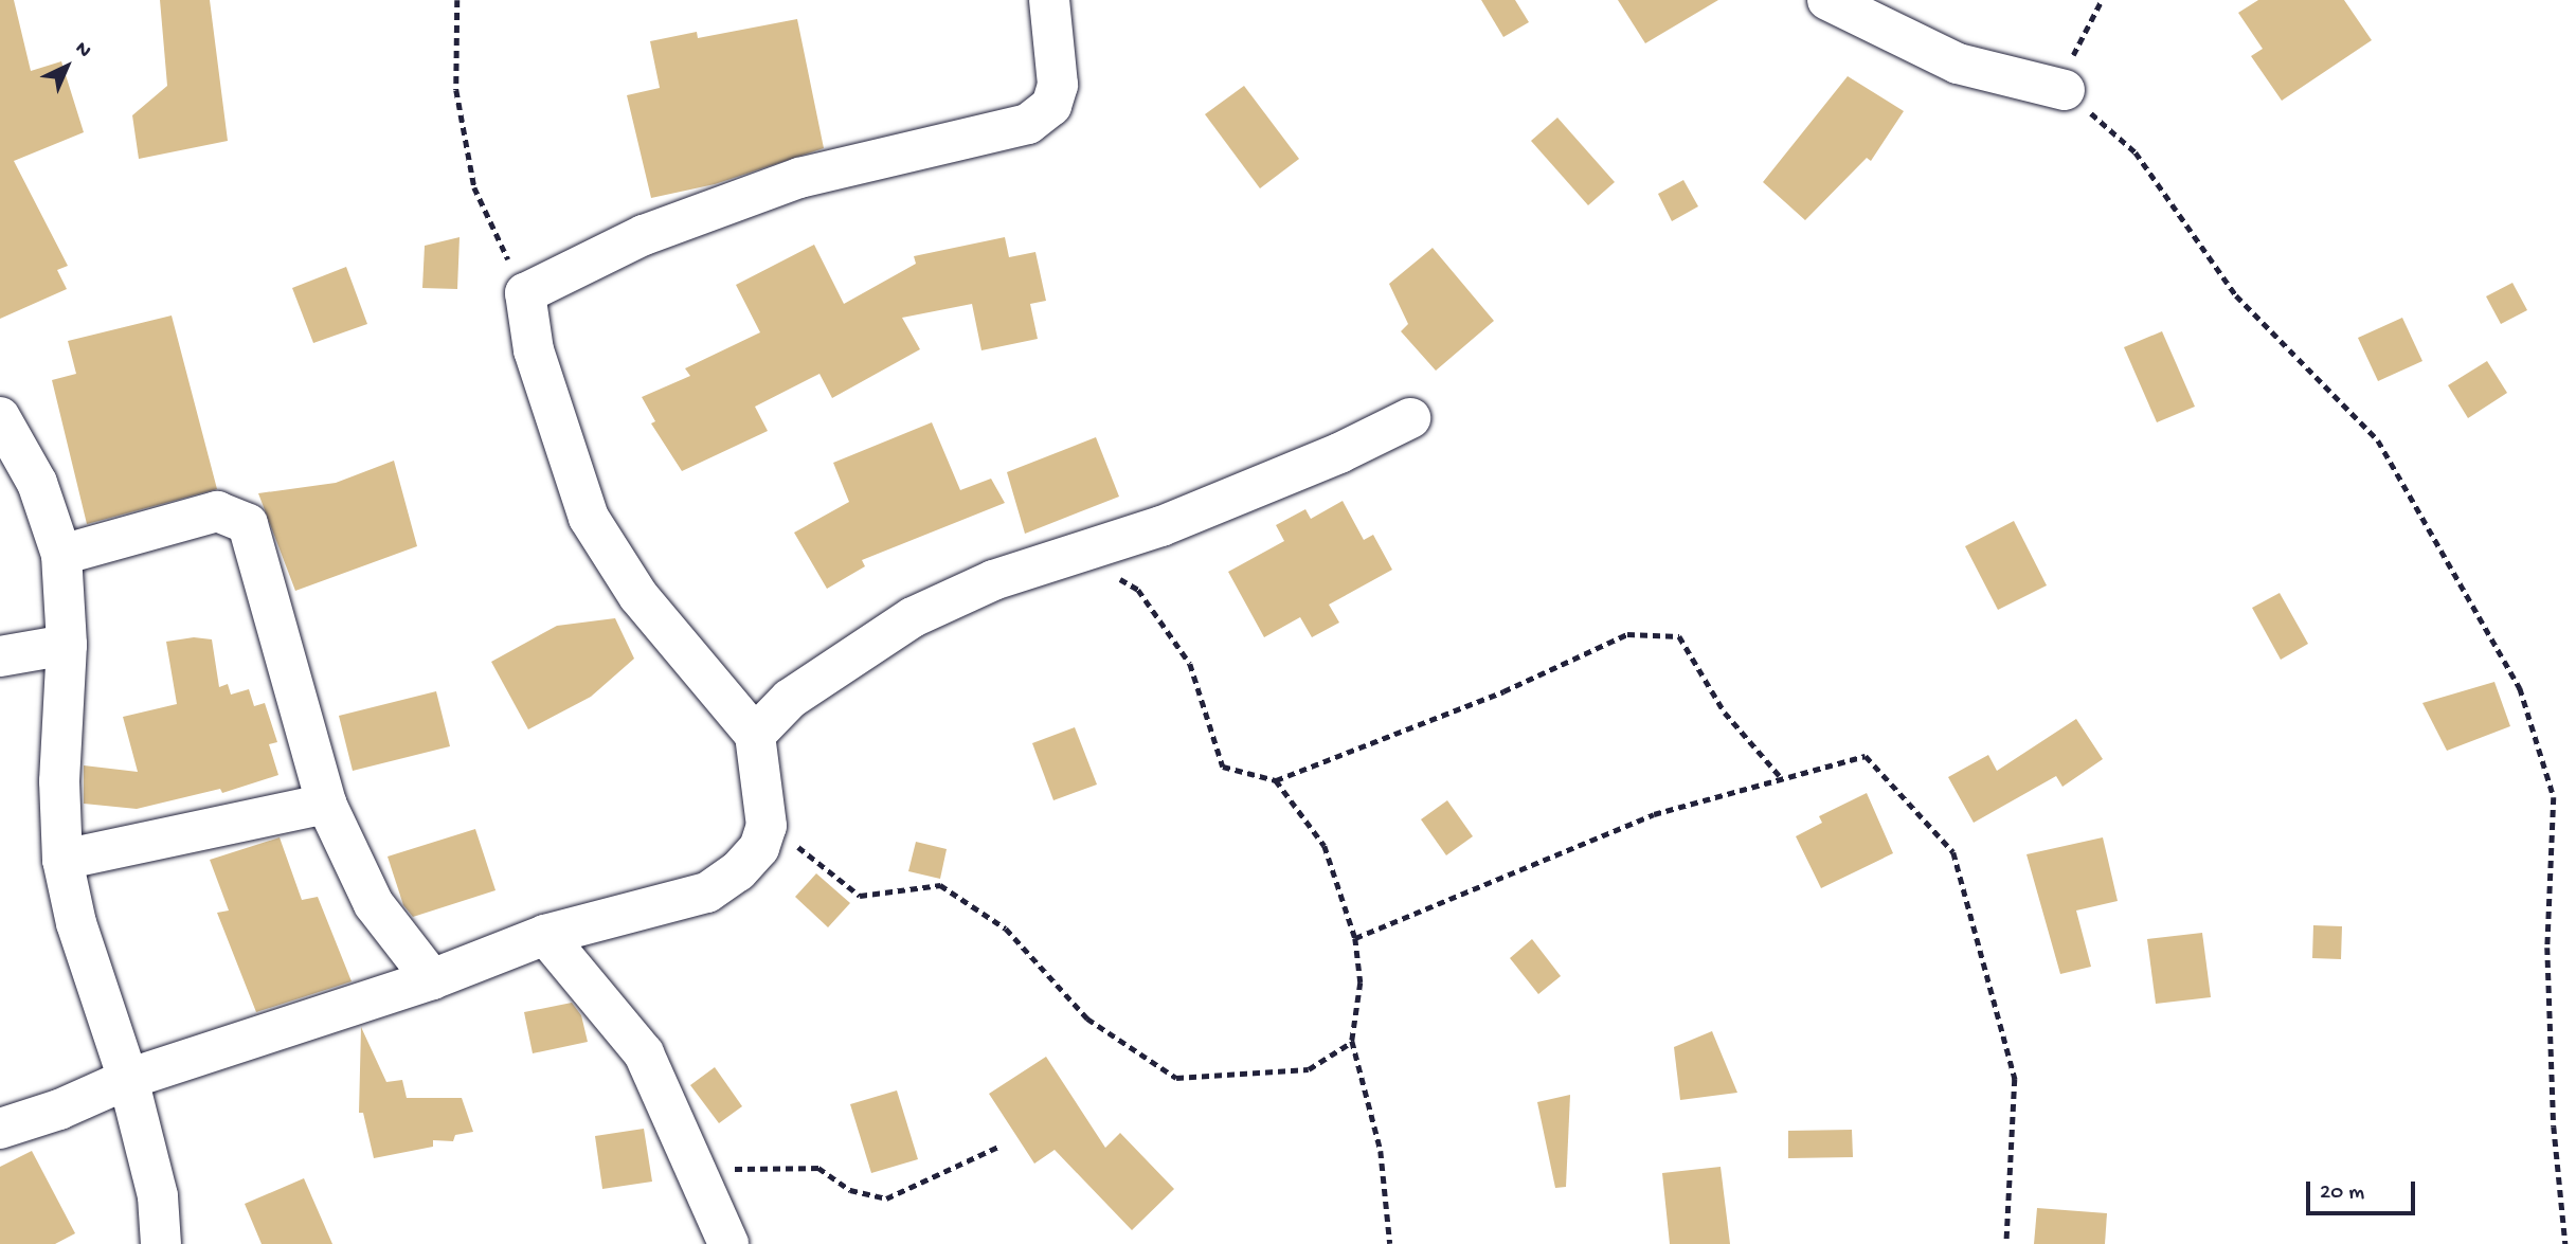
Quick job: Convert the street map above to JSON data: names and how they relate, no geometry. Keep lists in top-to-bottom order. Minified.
{"scale_bar":"20 m","north":"top right"}
